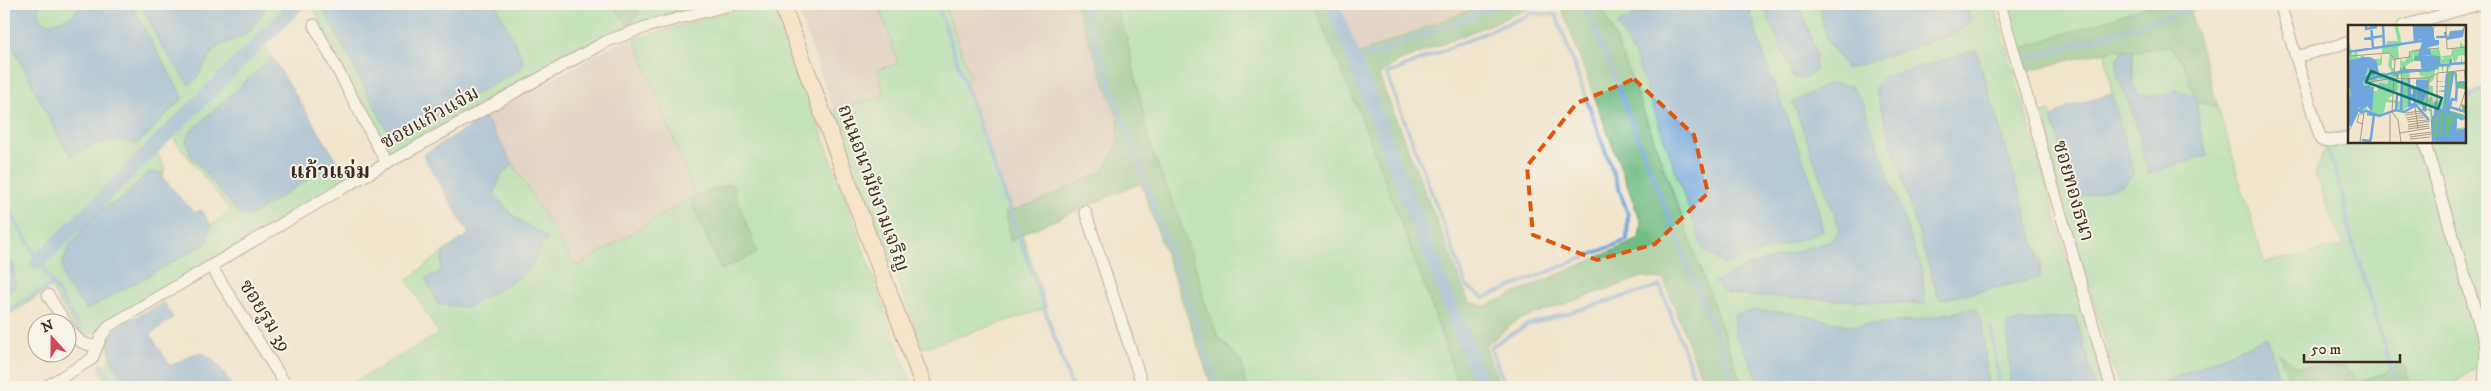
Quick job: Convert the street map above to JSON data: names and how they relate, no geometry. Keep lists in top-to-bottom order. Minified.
{"streets":{"street":["ซอยแก้วแจ่ม","ถนนอนามัยงามเจริญ","ซอยทองธนา","ซอยรูม 39"]},"crossings":[["ซอยแก้วแจ่ม","ซอยรูม 39"]],"districts":["แก้วแจ่ม"],"scale_bar":"50 m","north":"top"}
